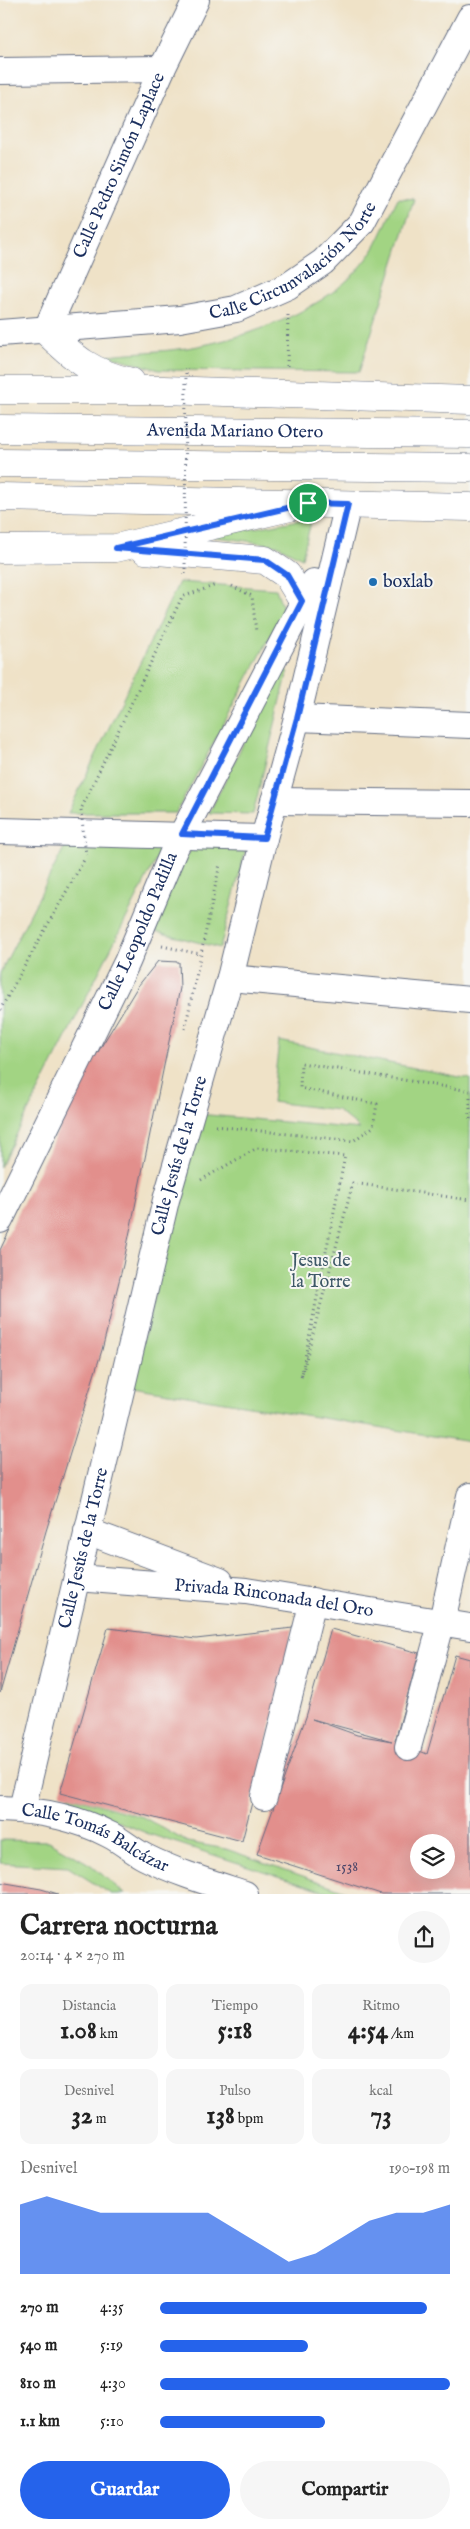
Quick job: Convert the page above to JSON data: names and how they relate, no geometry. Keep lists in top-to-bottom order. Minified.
{"streets":{"main road":["Avenida Mariano Otero"],"street":["Calle Pedro Simón Laplace","Calle Circunvalación Norte","Calle Leopoldo Padilla","Calle Jesús de la Torre","Privada Rinconada del Oro","Calle Tomás Balcázar"]},"crossings":[["Calle Pedro Simón Laplace","Calle Circunvalación Norte"],["Calle Leopoldo Padilla","Calle Jesús de la Torre"],["Calle Jesús de la Torre","Privada Rinconada del Oro"],["Calle Jesús de la Torre","Calle Tomás Balcázar"]],"parks":["Jesus de la Torre"],"places":["boxlab"],"house_numbers":["1538"],"page":{"heading":["Carrera nocturna","20:14 · 4 × 270 m"],"stats":[["Distancia","1.08 km"],["Tiempo","5:18"],["Ritmo","4:54 /km"],["Desnivel","32 m"],["Pulso","138 bpm"],["kcal","73"]],"chart":["Desnivel","190–198 m"],"list":[{"name":"270 m","note":"4:35"},{"name":"540 m","note":"5:19"},{"name":"810 m","note":"4:30"},{"name":"1.1 km","note":"5:10"}],"buttons":["Guardar","Compartir"]}}
